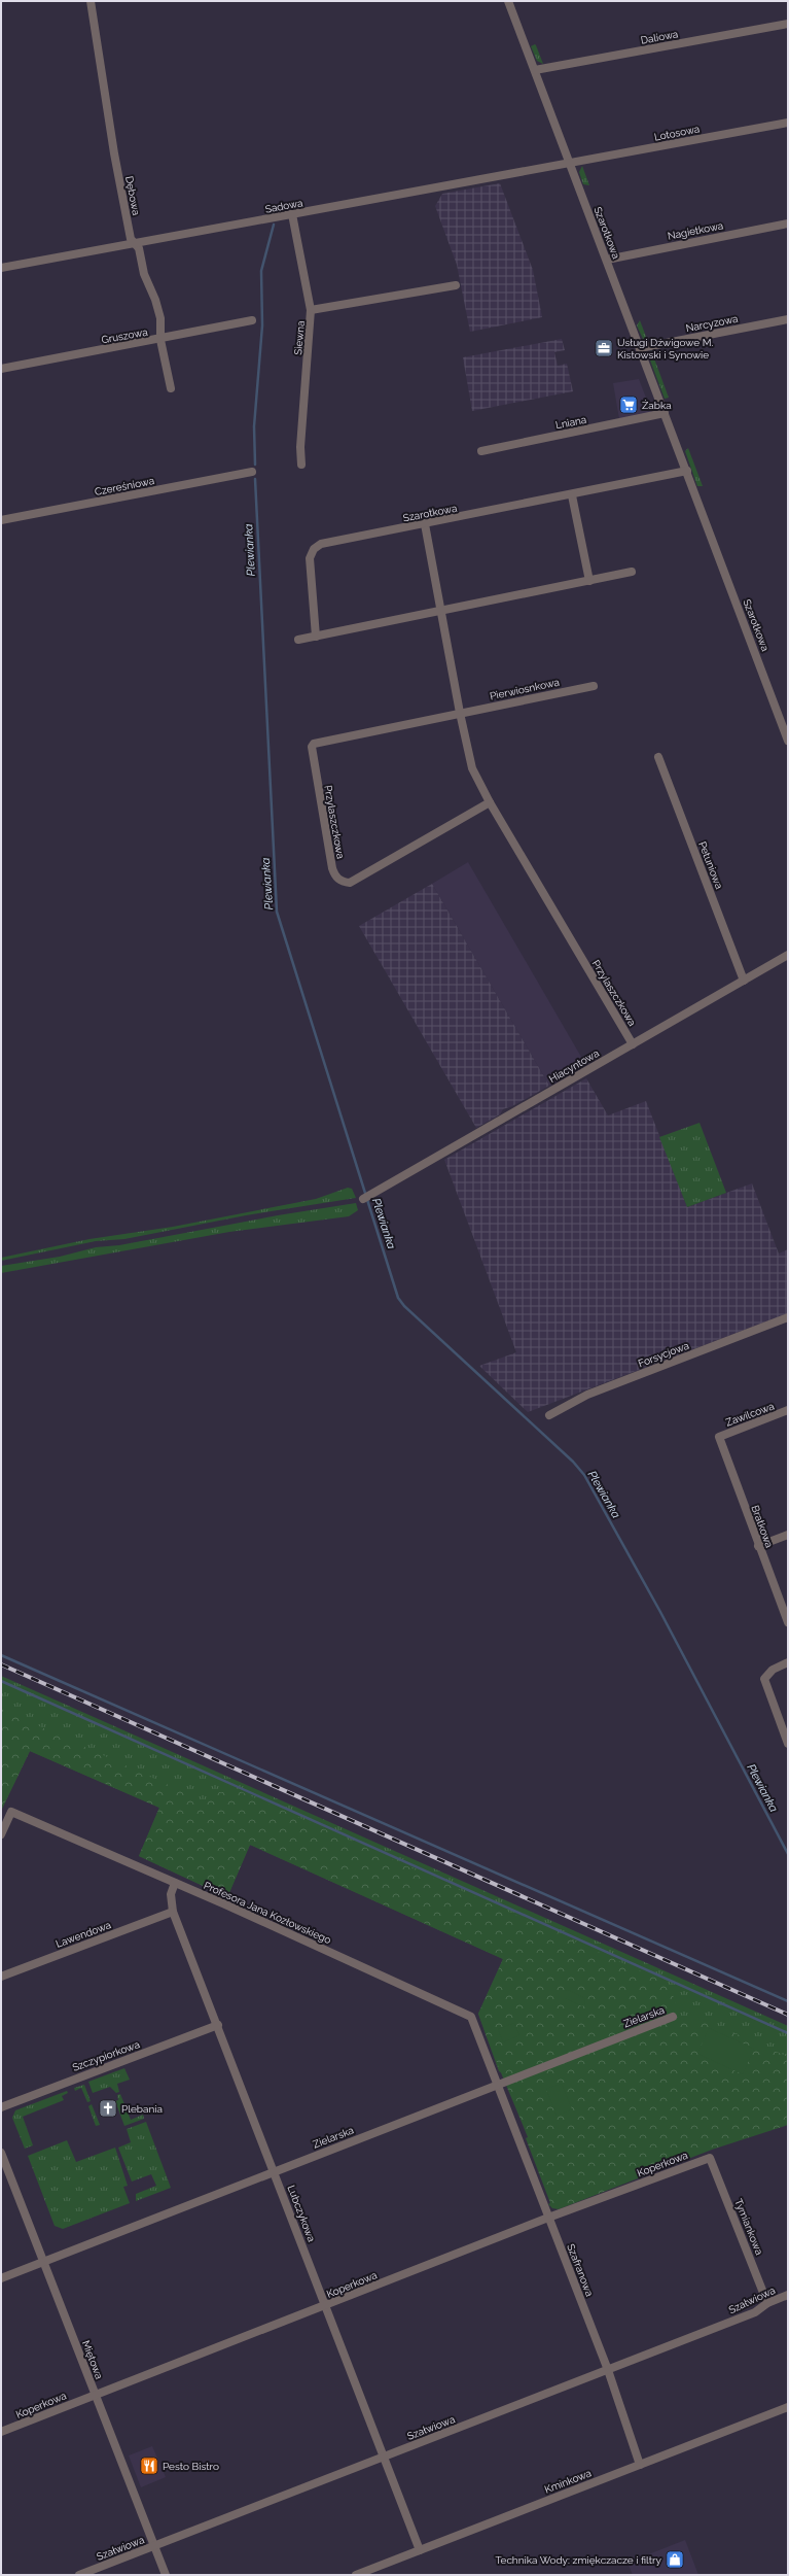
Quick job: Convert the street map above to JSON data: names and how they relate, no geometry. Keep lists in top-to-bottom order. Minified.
{"streets":{"street":["Daliowa","Lotosowa","Dębowa","Sadowa","Nagietkowa","Szarotkowa","Narcyzowa","Gruszowa","Siewna","Lniana","Czereśniowa","Pierwiosnkowa","Przylaszczkowa","Petuniowa","Hiacyntowa","Forsycjowa","Zawilcowa","Bratkowa","Profesora Jana Kozłowskiego","Lawendowa","Zielarska","Szczypiorkowa","Koperkowa","Lubczykowa","Tymiankowa","Szafranowa","Szałwiowa","Miętowa","Kminkowa"]},"crossings":[["Daliowa","Szarotkowa"],["Lotosowa","Sadowa"],["Lotosowa","Szarotkowa"],["Dębowa","Sadowa"],["Dębowa","Gruszowa"],["Sadowa","Szarotkowa"],["Sadowa","Siewna"],["Nagietkowa","Szarotkowa"],["Szarotkowa","Narcyzowa"],["Szarotkowa","Lniana"],["Szarotkowa","Przylaszczkowa"],["Pierwiosnkowa","Przylaszczkowa"],["Przylaszczkowa","Hiacyntowa"],["Petuniowa","Hiacyntowa"],["Zawilcowa","Bratkowa"],["Profesora Jana Kozłowskiego","Zielarska"],["Profesora Jana Kozłowskiego","Lubczykowa"],["Profesora Jana Kozłowskiego","Szafranowa"],["Lawendowa","Lubczykowa"],["Zielarska","Lubczykowa"],["Zielarska","Szafranowa"],["Zielarska","Miętowa"],["Szczypiorkowa","Lubczykowa"],["Koperkowa","Lubczykowa"],["Koperkowa","Tymiankowa"],["Koperkowa","Szafranowa"],["Koperkowa","Miętowa"],["Lubczykowa","Szałwiowa"],["Lubczykowa","Kminkowa"],["Tymiankowa","Szałwiowa"],["Szafranowa","Szałwiowa"],["Szafranowa","Kminkowa"],["Szałwiowa","Miętowa"]],"water":["Plewianka"],"places":{"office":["Usługi Dźwigowe M. Kistowski i Synowie"],"supermarket":["Żabka"],"church":["Plebania"],"restaurant":["Pesto Bistro"],"shop":["Technika Wody: zmiękczacze i filtry"]}}
